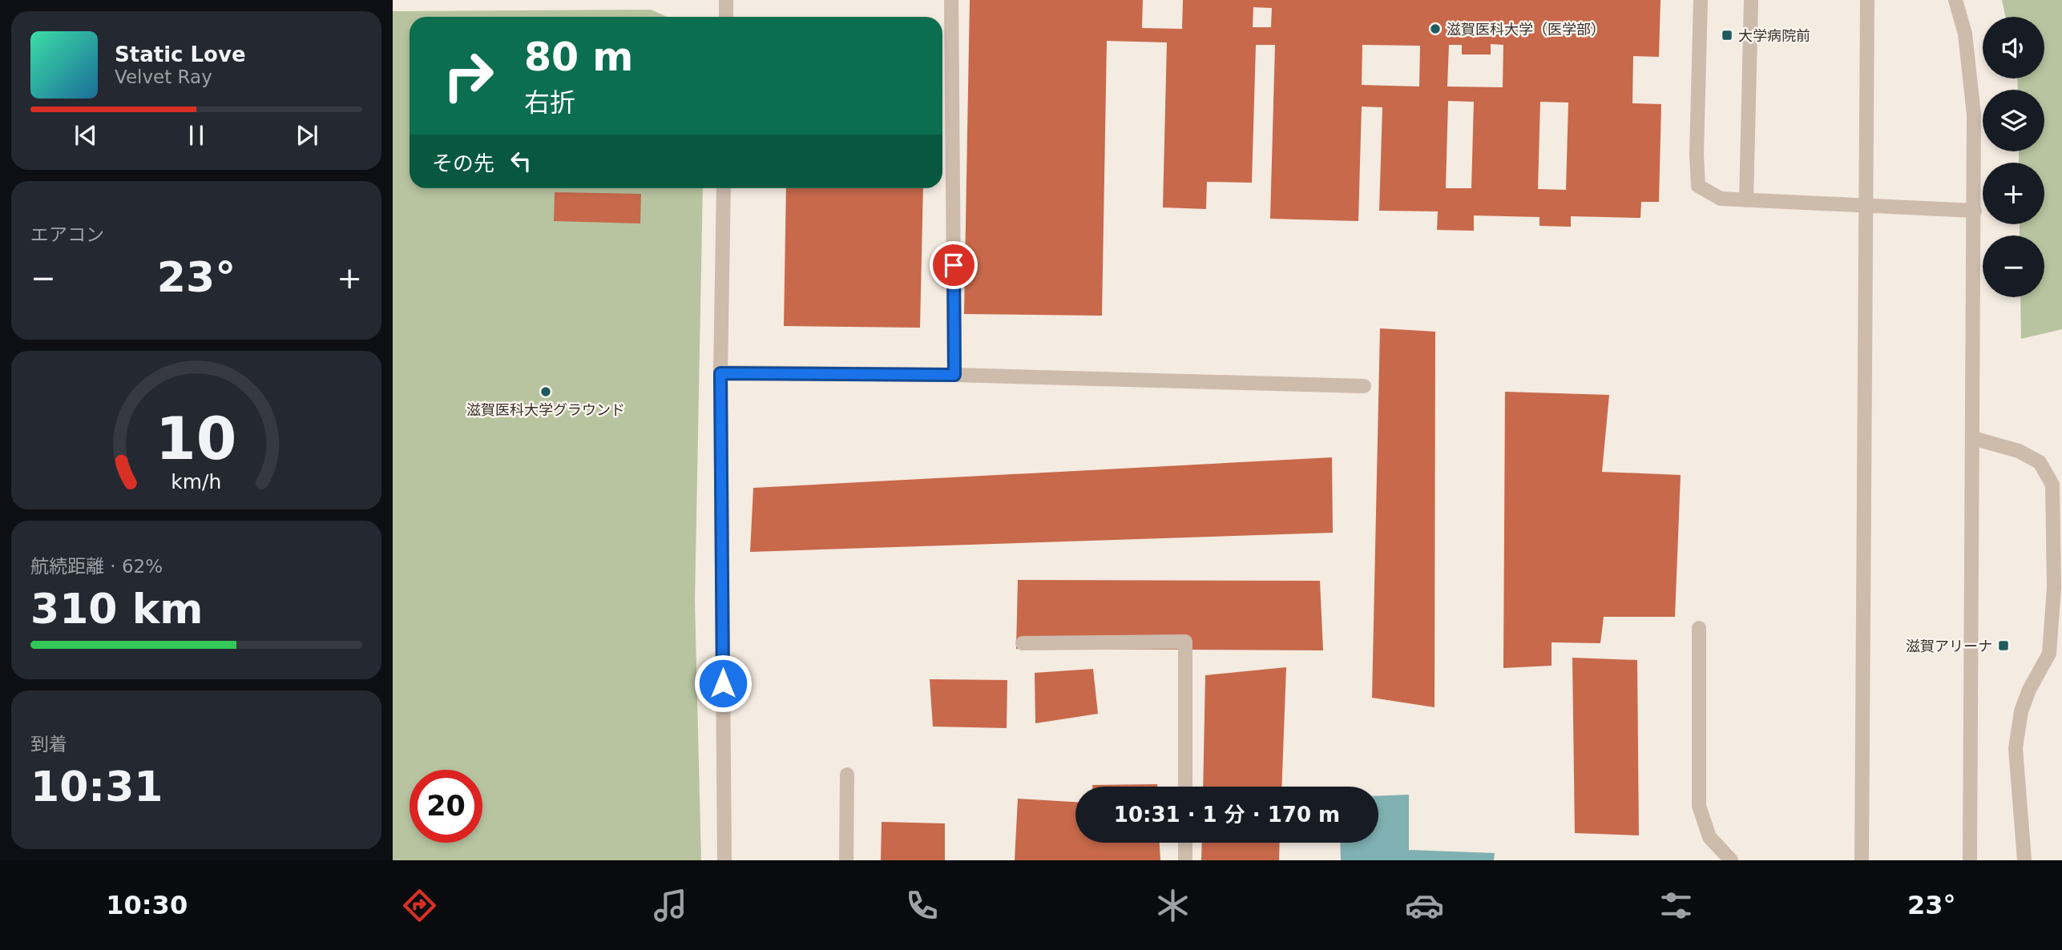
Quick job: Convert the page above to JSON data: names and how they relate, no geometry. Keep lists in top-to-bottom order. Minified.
{"places":{"other":["滋賀医科大学（医学部）","滋賀医科大学グラウンド"],"transit":["大学病院前","滋賀アリーナ"]},"page":{"map_buttons":["+","−"],"turn":["80 m","右折"],"song":["Static Love","Velvet Ray"],"then":"その先","tile":["エアコン",["航続距離 · 62%","310 km"],["到着","10:31"]],"heat":["−","23°","+"],"limit":"20","trip":"10:31 · 1 分 · 170 m","tabs":["10:30","23°"],"gauge":["10","km/h"]}}
